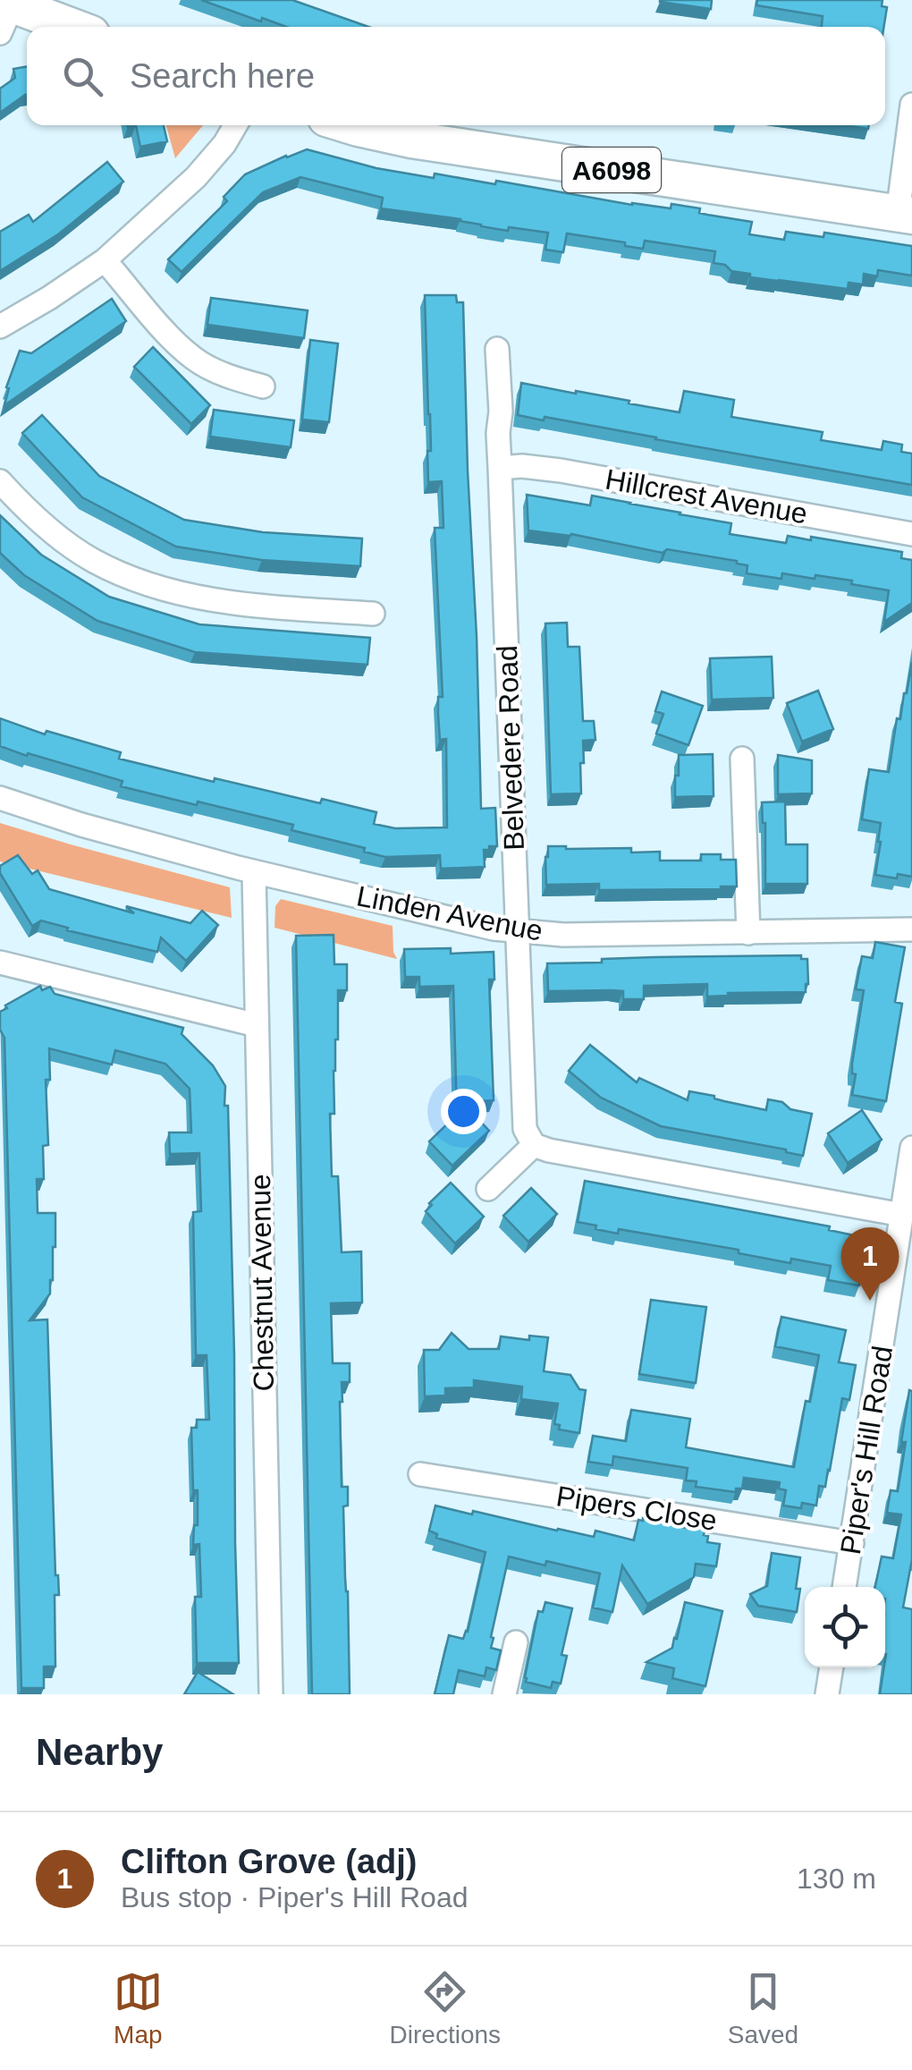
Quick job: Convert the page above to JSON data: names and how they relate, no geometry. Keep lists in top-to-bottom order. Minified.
{"streets":{"main road":["A6098"],"street":["Hillcrest Avenue","Belvedere Road","Linden Avenue","Chestnut Avenue","Piper's Hill Road","Pipers Close"]},"crossings":[["Hillcrest Avenue","Belvedere Road"],["Belvedere Road","Linden Avenue"],["Linden Avenue","Chestnut Avenue"],["Piper's Hill Road","Pipers Close"]],"page":{"search":"Search here","pins":"1","heading":"Nearby","list":[{"mark":"1","name":"Clifton Grove (adj)","note":"Bus stop · Piper's Hill Road","value":"130 m"}],"nav":["Map","Directions","Saved"]}}
